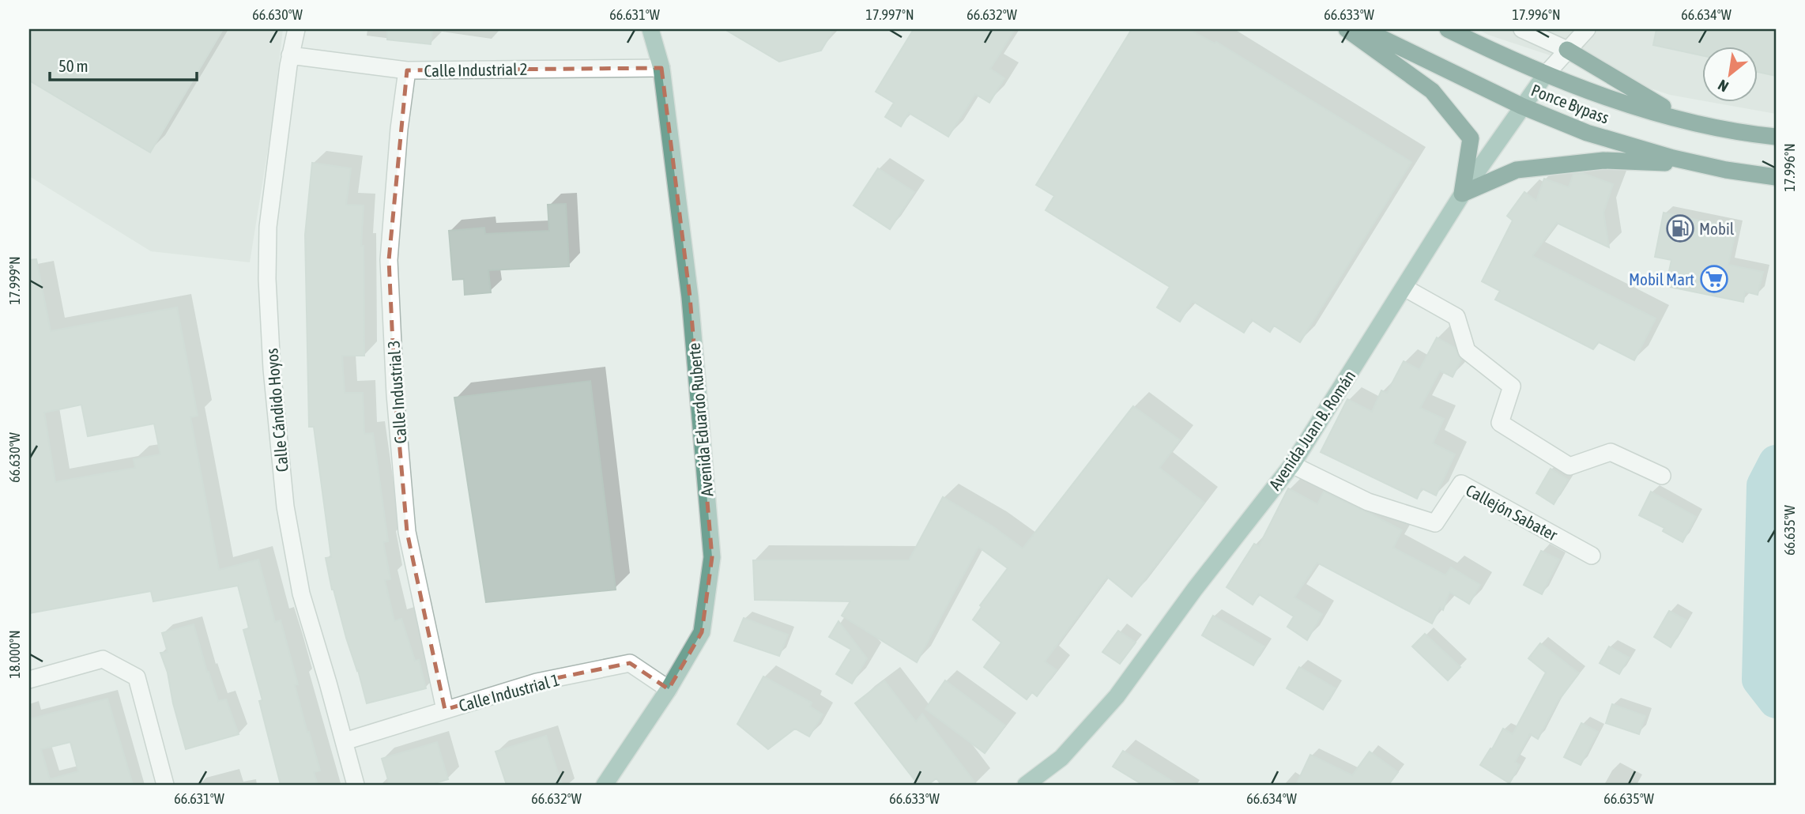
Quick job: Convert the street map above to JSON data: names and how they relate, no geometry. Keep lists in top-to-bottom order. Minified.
{"streets":{"highway":["Ponce Bypass"],"main road":["Avenida Eduardo Ruberte","Avenida Juan B. Román"],"street":["Calle Industrial 2","Calle Industrial 3","Calle Cándido Hoyos","Callejón Sabater","Calle Industrial 1"]},"crossings":[["Calle Industrial 2","Calle Industrial 3"],["Calle Industrial 2","Calle Cándido Hoyos"],["Calle Industrial 2","Avenida Eduardo Ruberte"],["Ponce Bypass","Avenida Juan B. Román"],["Calle Industrial 3","Calle Industrial 1"],["Calle Cándido Hoyos","Calle Industrial 1"],["Avenida Eduardo Ruberte","Calle Industrial 1"],["Avenida Juan B. Román","Callejón Sabater"]],"places":{"fuel station":["Mobil"],"supermarket":["Mobil Mart"]},"scale_bar":"50 m","north":"bottom left","coordinates":["66.630°W","66.631°W","17.997°N","66.632°W","66.633°W","17.996°N","66.634°W","17.999°N","66.635°W","18.000°N"]}
